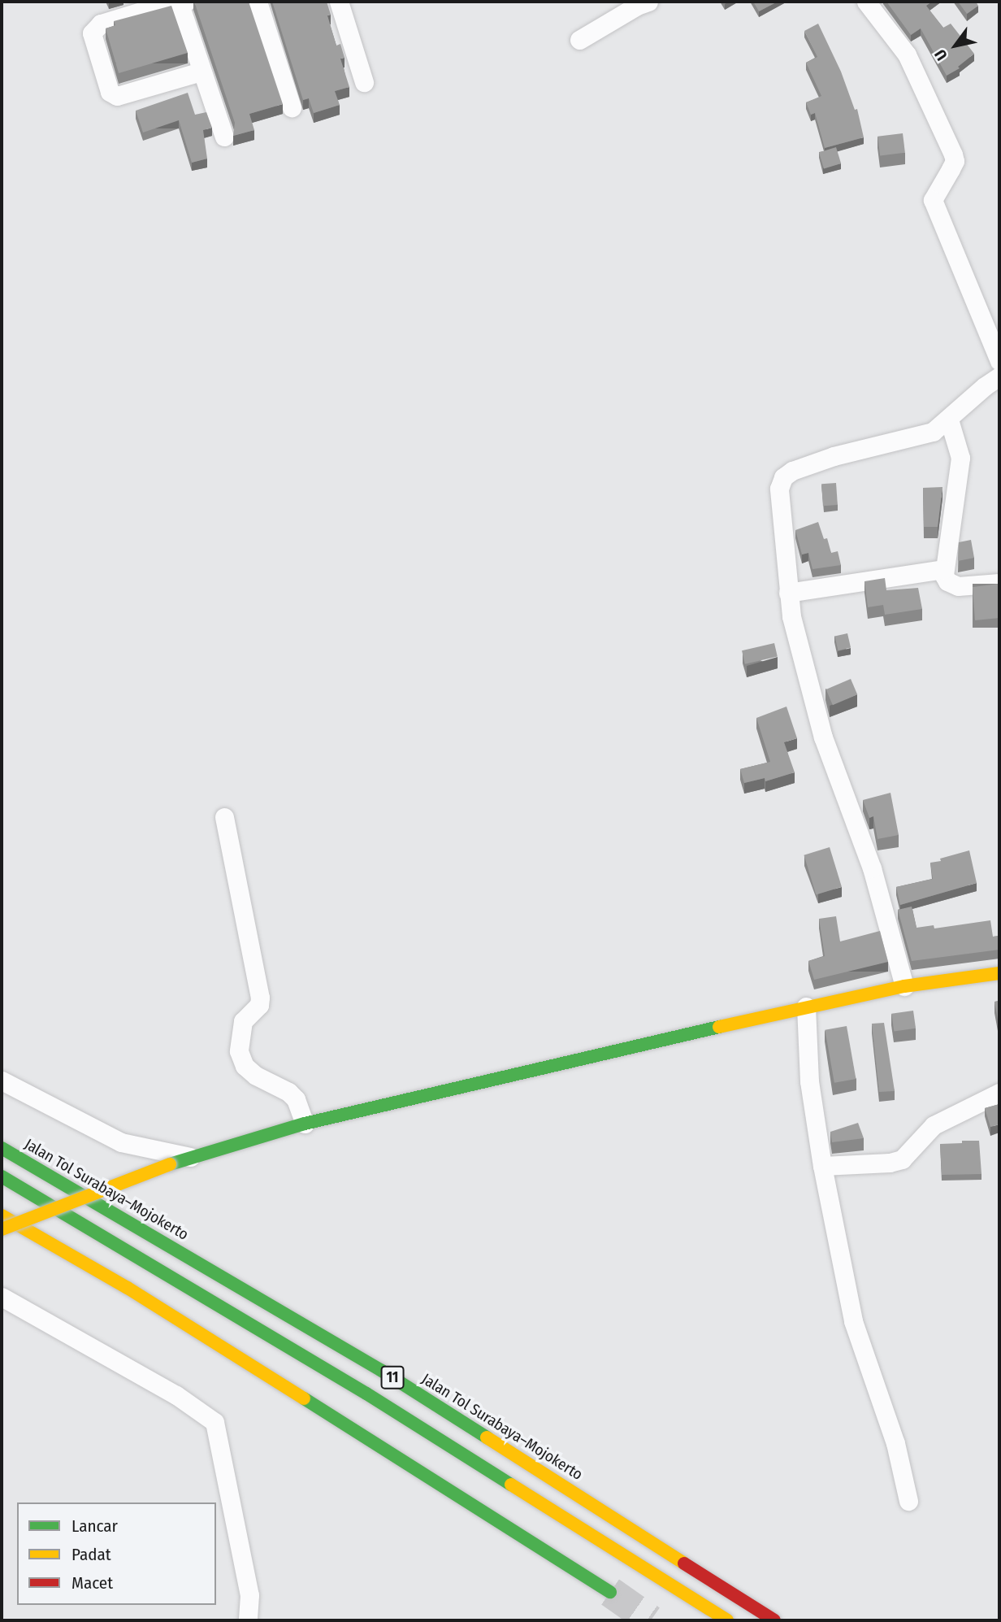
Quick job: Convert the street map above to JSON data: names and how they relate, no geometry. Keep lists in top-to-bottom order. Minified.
{"streets":{"main road":["Jalan Tol Surabaya–Mojokerto","11"]},"legend":["Lancar","Padat","Macet"],"north":"bottom left"}
